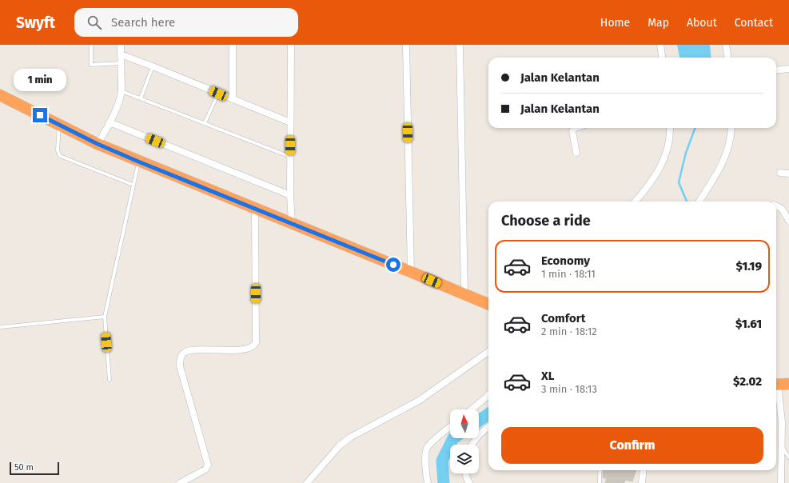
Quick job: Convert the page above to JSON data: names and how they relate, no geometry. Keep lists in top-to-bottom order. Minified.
{"scale_bar":"50 m","north":"top","page":{"header":"Swyft","search":"Search here","nav":["Home","Map","About","Contact"],"banner":["Jalan Kelantan","Jalan Kelantan"],"bubble":"1 min","heading":"Choose a ride","list":[{"name":"Economy","note":"1 min · 18:11","value":"$1.19"},{"name":"Comfort","note":"2 min · 18:12","value":"$1.61"},{"name":"XL","note":"3 min · 18:13","value":"$2.02"}],"buttons":"Confirm","scale":"50 m"}}
